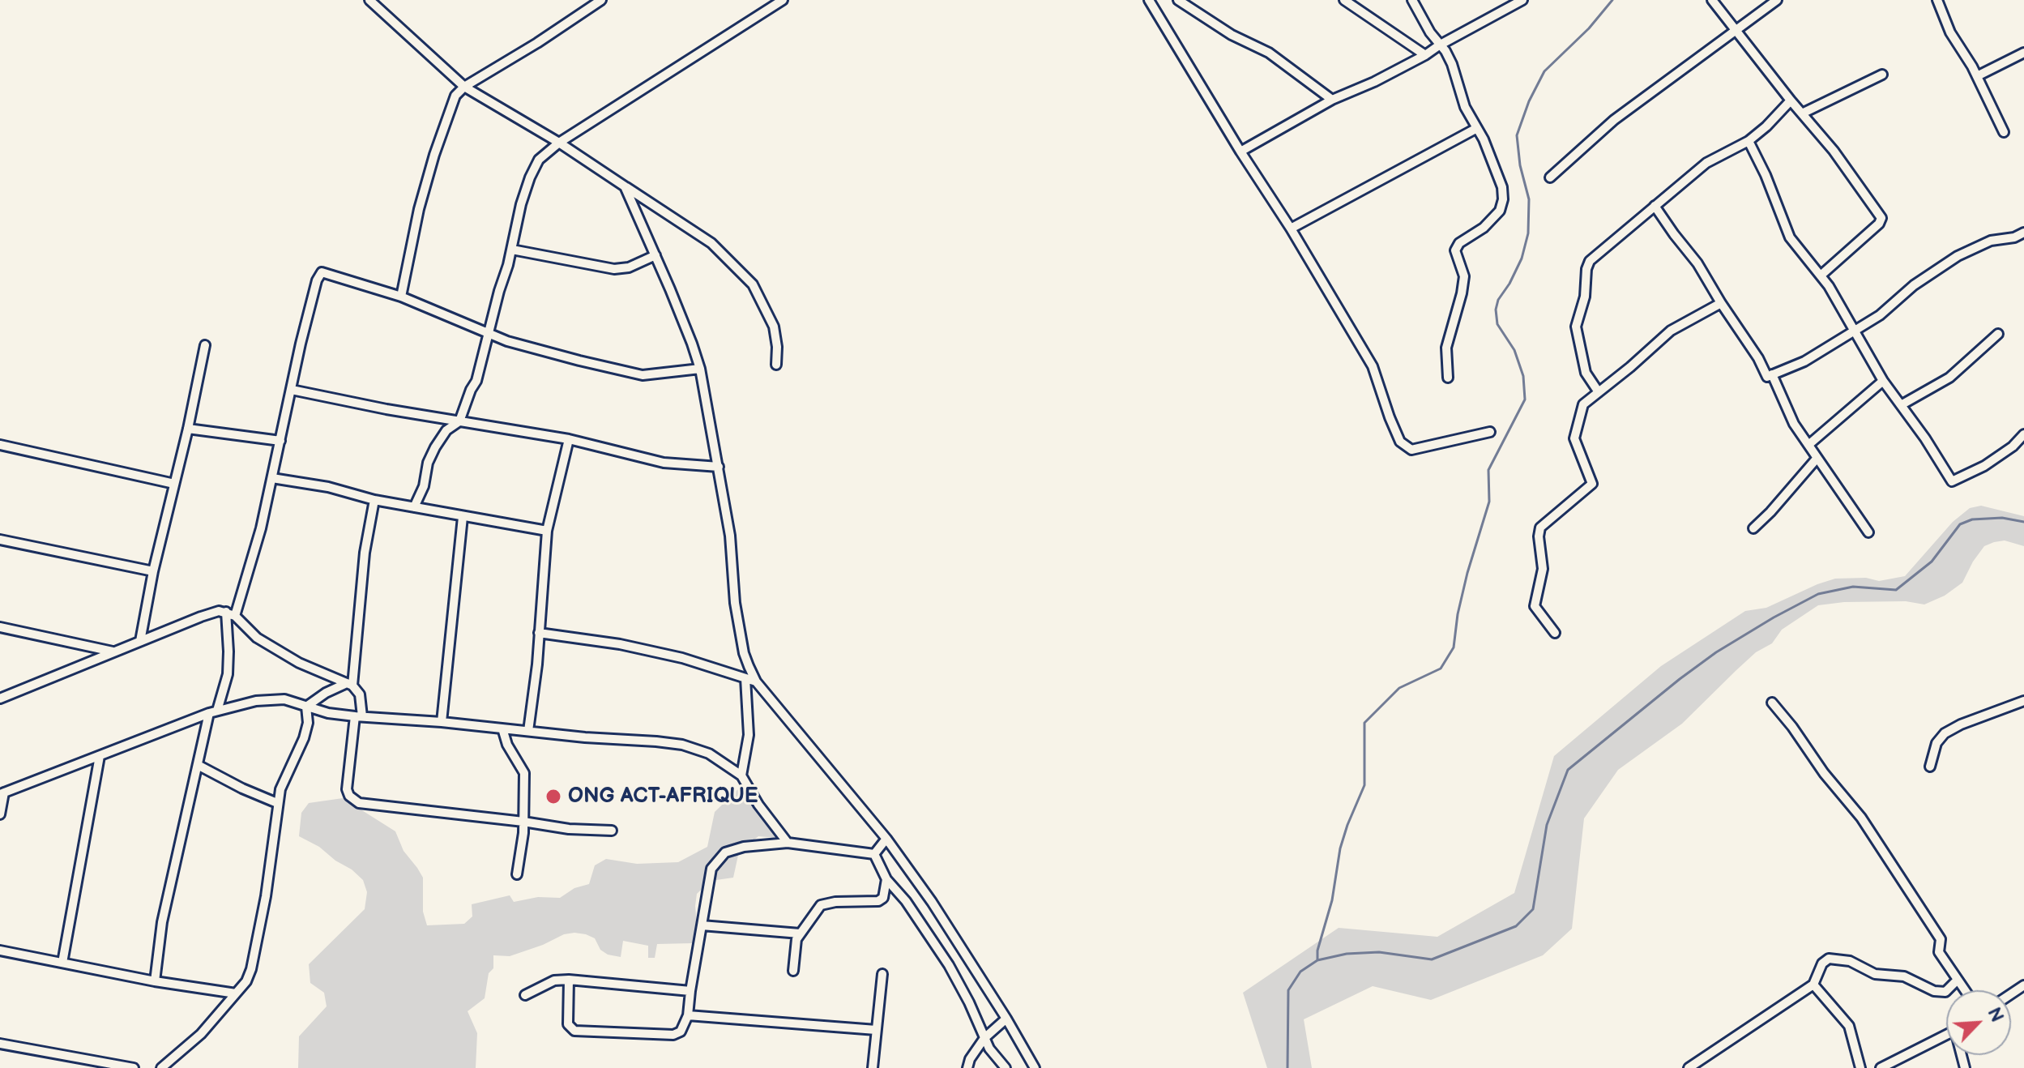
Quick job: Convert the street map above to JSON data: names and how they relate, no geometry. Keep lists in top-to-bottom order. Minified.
{"places":["ONG ACT-AFRIQUE"],"north":"top right"}
